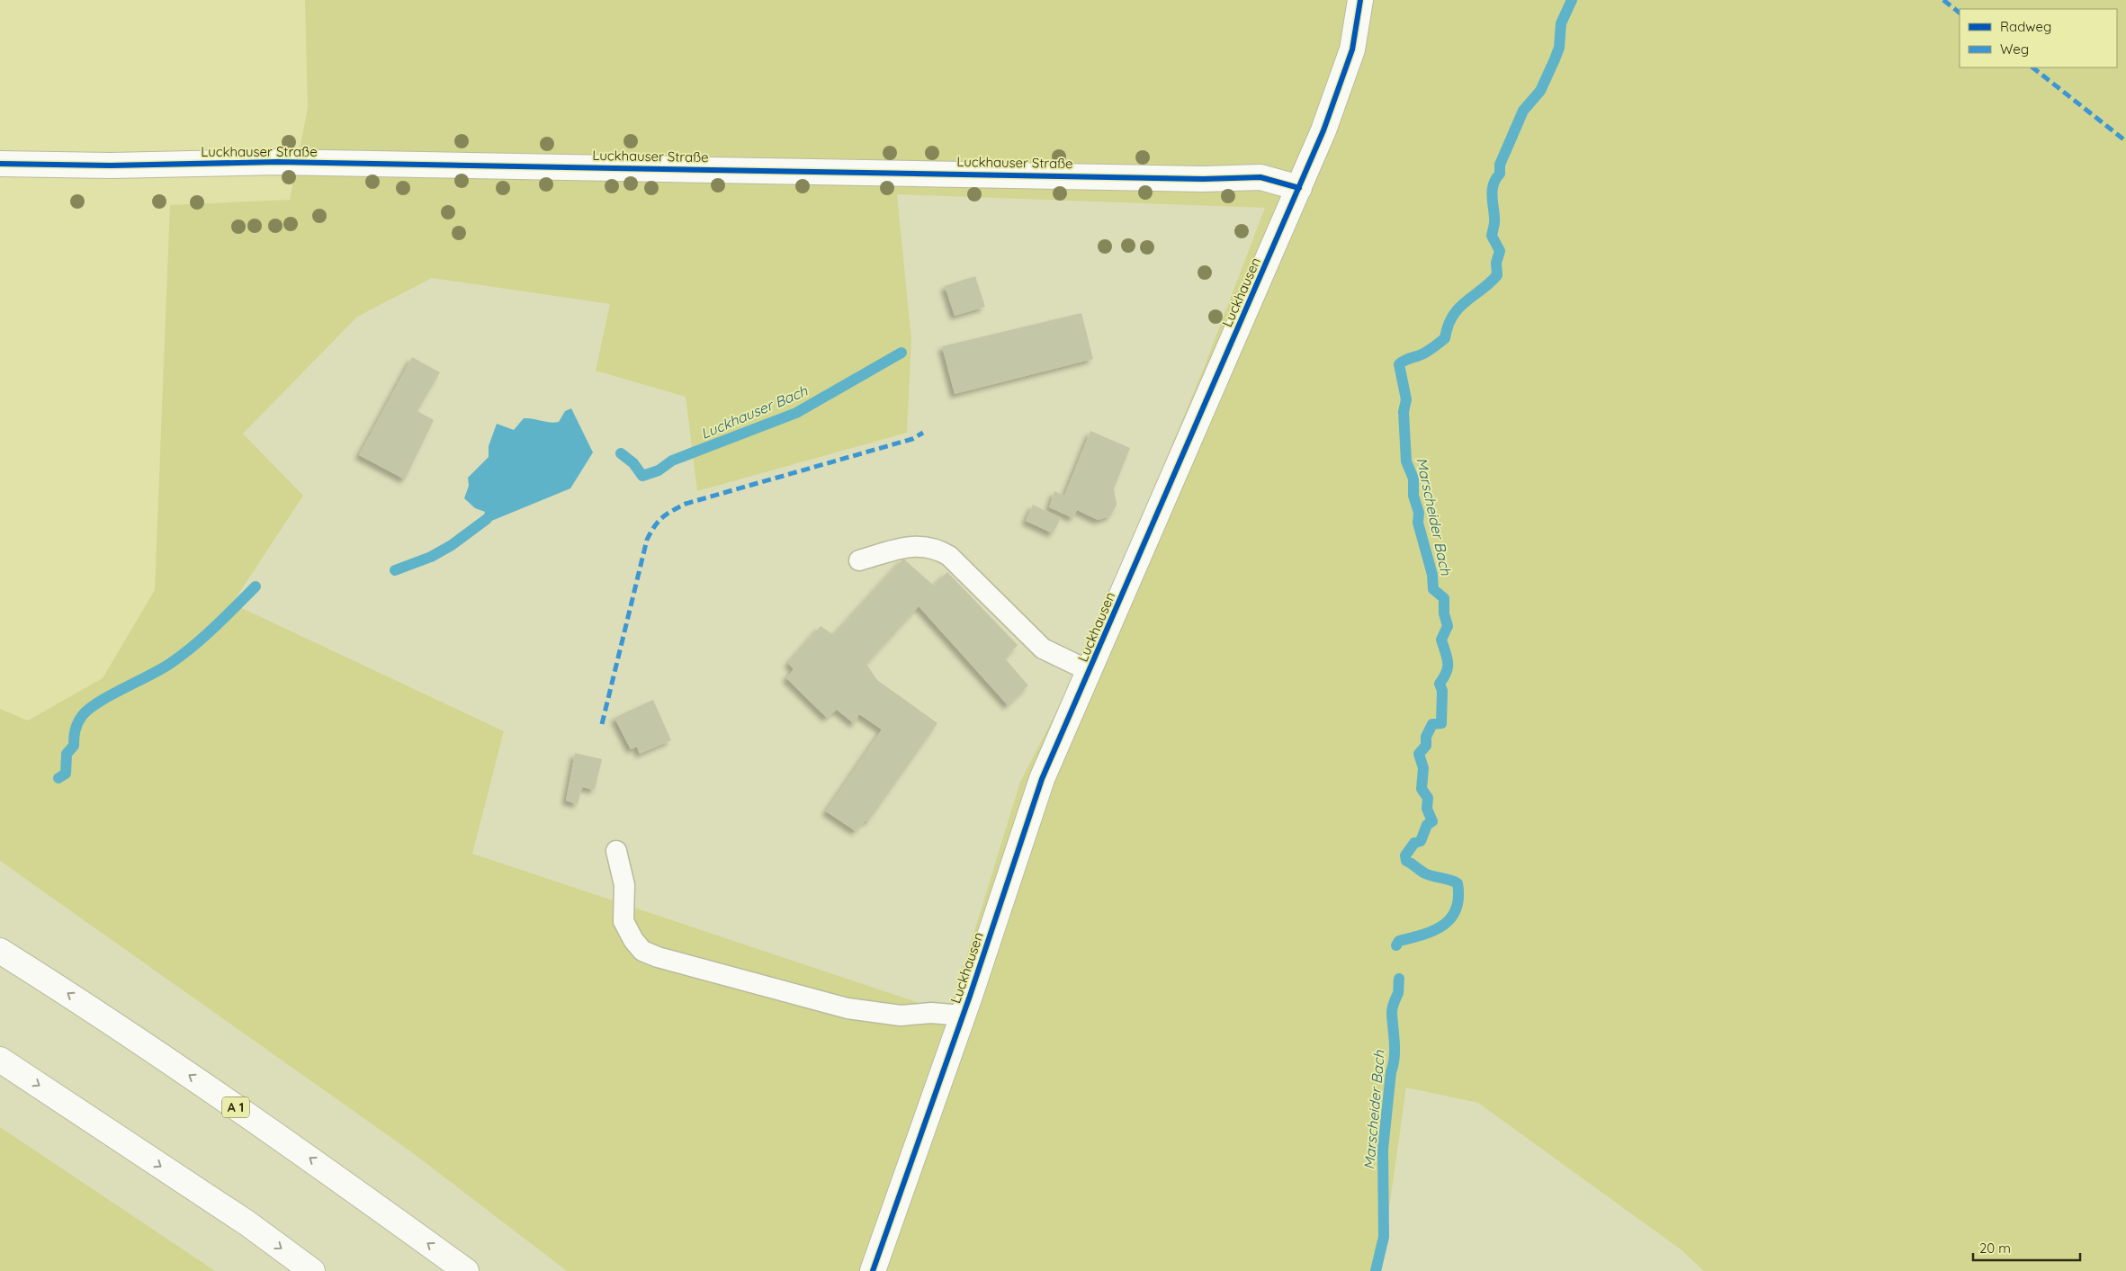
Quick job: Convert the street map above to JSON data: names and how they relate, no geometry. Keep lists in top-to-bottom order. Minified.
{"streets":{"main road":["Luckhauser Straße","Luckhausen","A 1"]},"crossings":[["Luckhauser Straße","Luckhausen"]],"water":["Luckhauser Bach","Marscheider Bach"],"legend":["Radweg","Weg"],"scale_bar":"20 m"}
